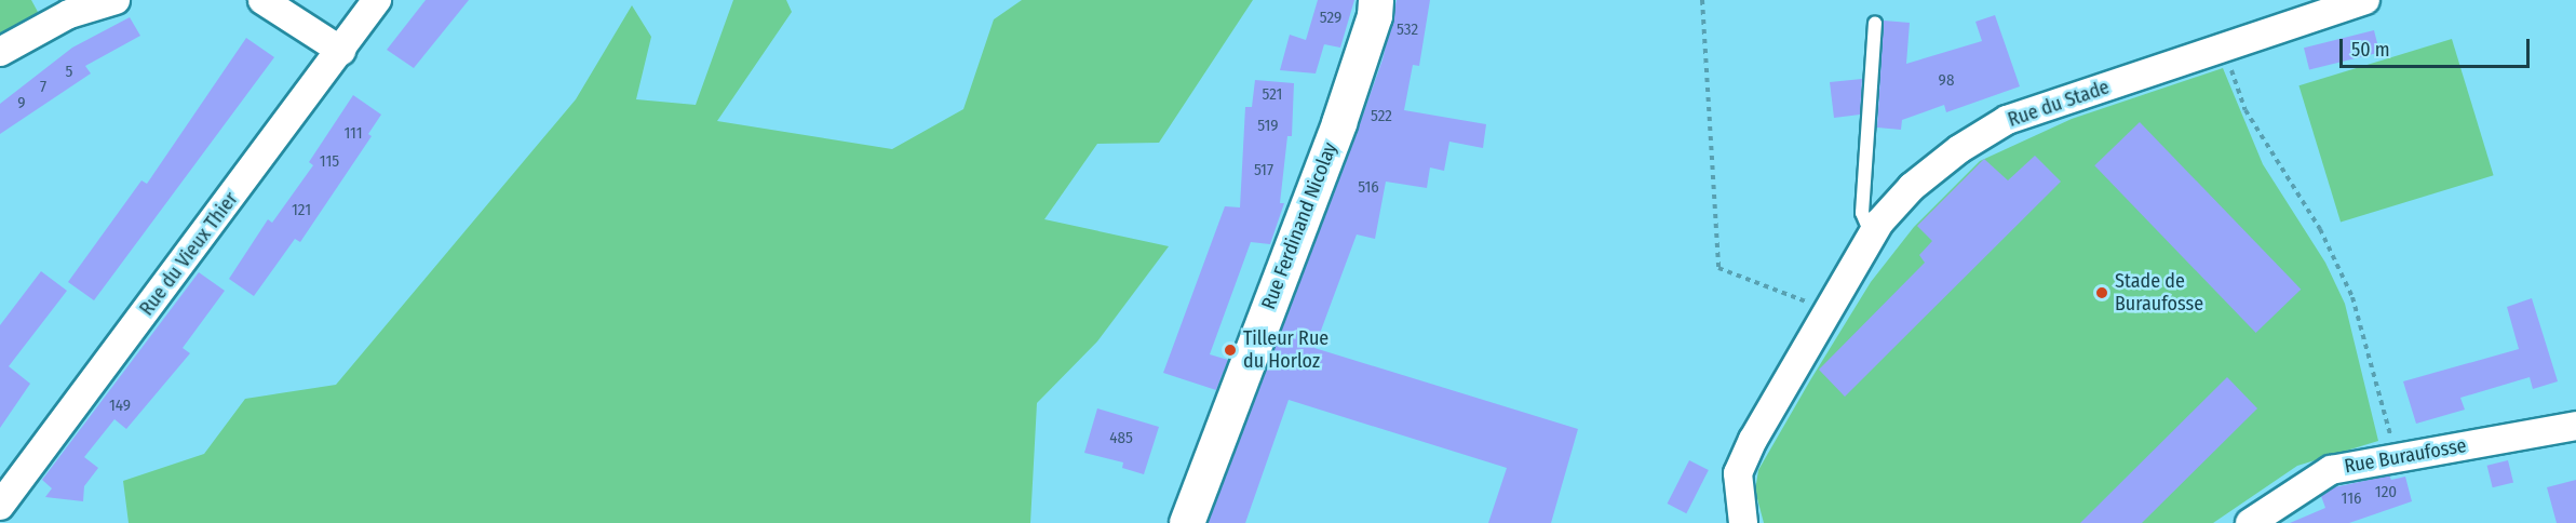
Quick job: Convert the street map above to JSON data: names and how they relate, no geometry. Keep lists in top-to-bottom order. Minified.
{"streets":{"street":["Rue du Stade","Rue Ferdinand Nicolay","Rue du Vieux Thier","Rue Buraufosse"]},"places":["Stade de Buraufosse","Tilleur Rue du Horloz"],"house_numbers":["529","532","5","98","7","521","9","522","519","111","115","517","516","121","149","485","120","116"],"scale_bar":"50 m"}
